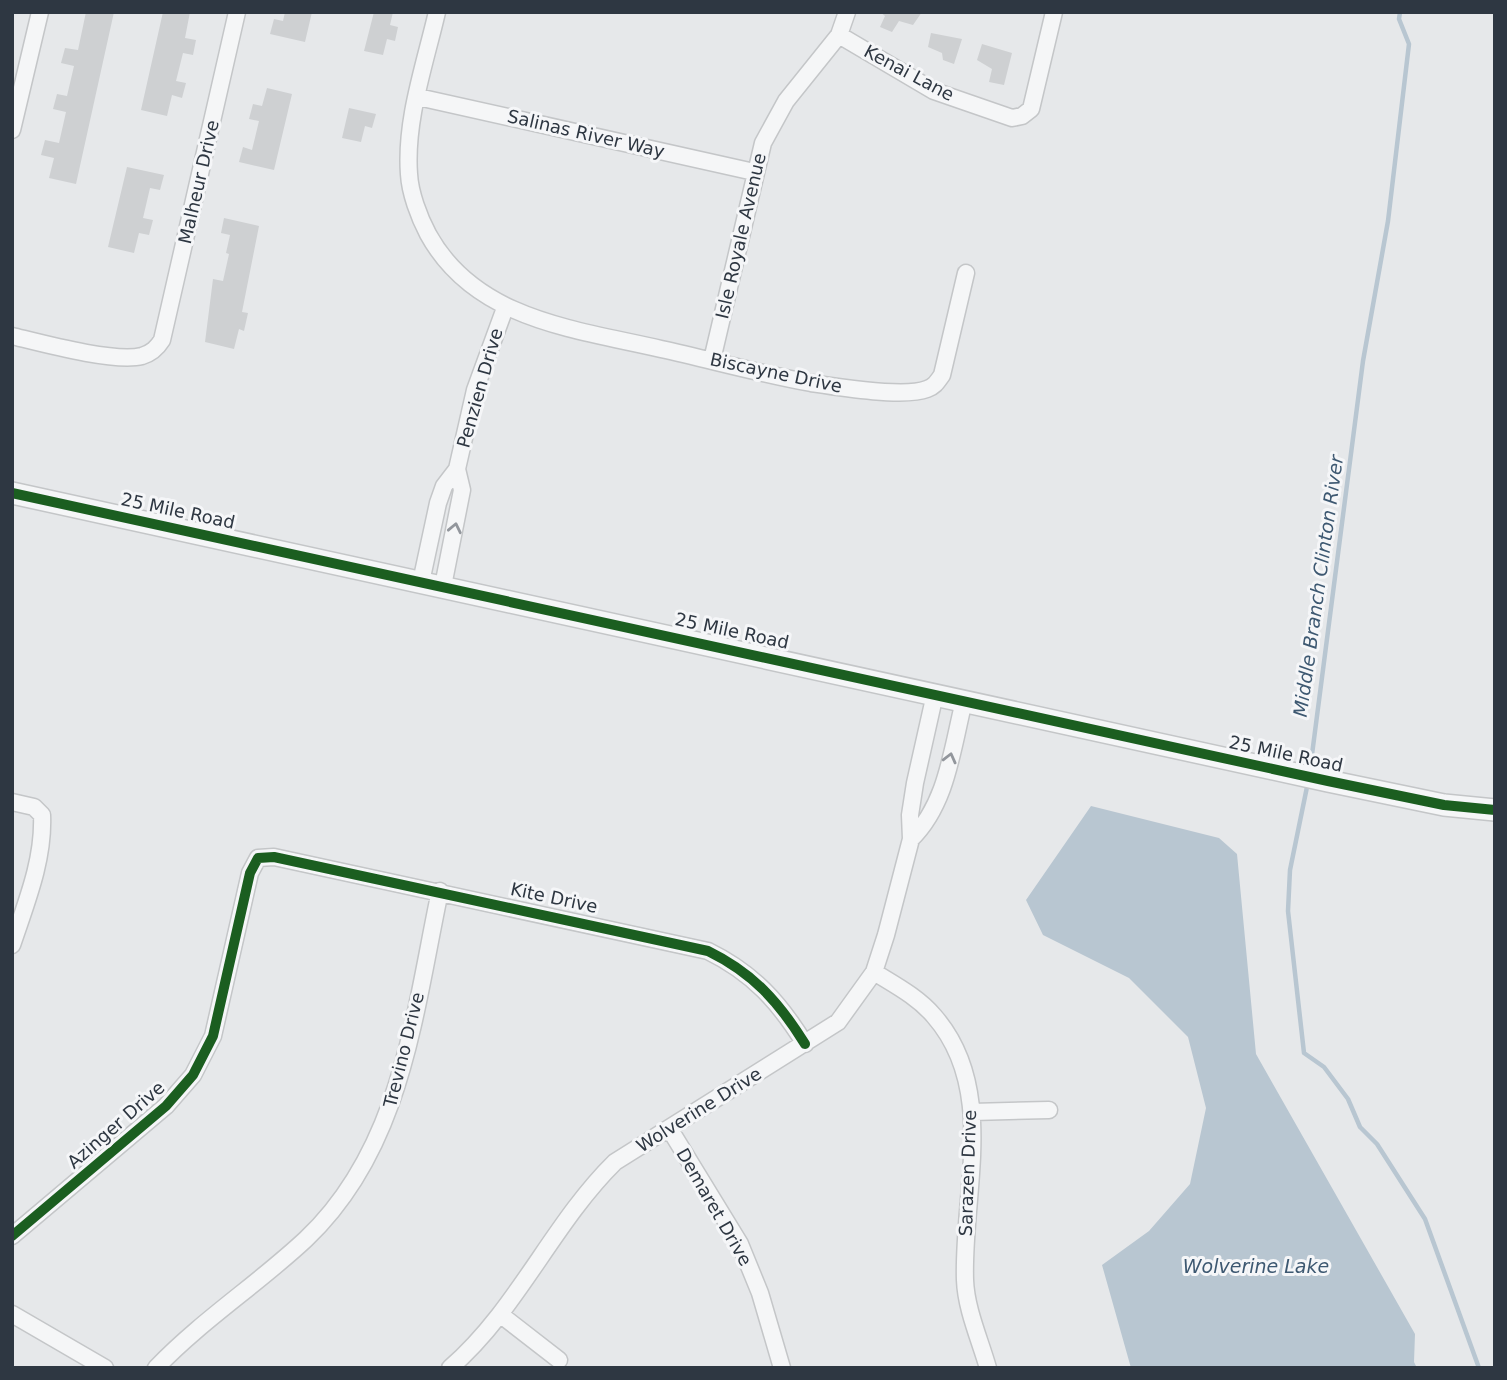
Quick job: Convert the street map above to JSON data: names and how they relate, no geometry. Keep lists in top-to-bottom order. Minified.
{"streets":{"street":["Kenai Lane","Salinas River Way","Malheur Drive","Isle Royale Avenue","Biscayne Drive","Penzien Drive","25 Mile Road","Kite Drive","Trevino Drive","Wolverine Drive","Azinger Drive","Sarazen Drive","Demaret Drive"]},"crossings":[["Kenai Lane","Isle Royale Avenue"],["Salinas River Way","Isle Royale Avenue"],["Salinas River Way","Biscayne Drive"],["Isle Royale Avenue","Biscayne Drive"],["Biscayne Drive","Penzien Drive"],["Penzien Drive","25 Mile Road"],["25 Mile Road","Wolverine Drive"],["Kite Drive","Trevino Drive"],["Kite Drive","Wolverine Drive"],["Kite Drive","Azinger Drive"],["Wolverine Drive","Sarazen Drive"],["Wolverine Drive","Demaret Drive"]],"water":["Middle Branch Clinton River","Wolverine Lake"]}
